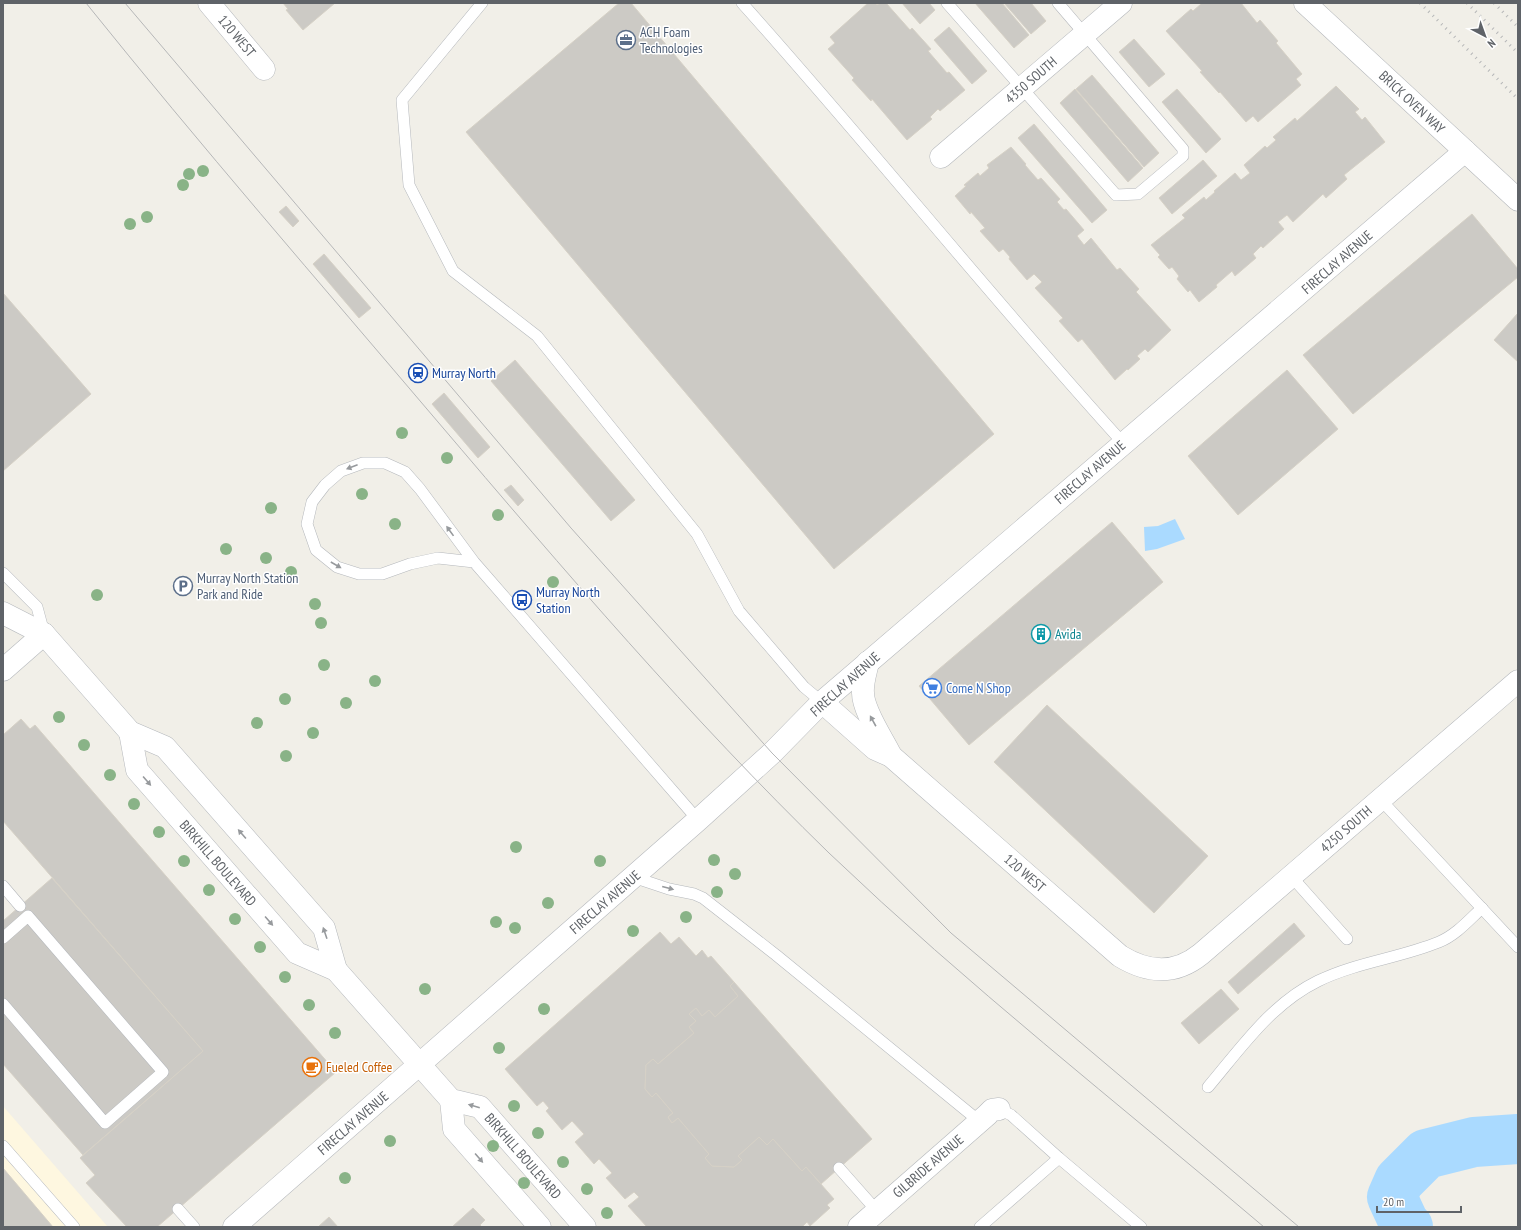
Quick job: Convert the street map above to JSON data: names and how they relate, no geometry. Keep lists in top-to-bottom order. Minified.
{"streets":{"street":["120 WEST","4350 SOUTH","BRICK OVEN WAY","FIRECLAY AVENUE","4250 SOUTH","BIRKHILL BOULEVARD","GILBRIDE AVENUE"]},"crossings":[["120 WEST","FIRECLAY AVENUE"],["120 WEST","4250 SOUTH"],["BRICK OVEN WAY","FIRECLAY AVENUE"],["FIRECLAY AVENUE","BIRKHILL BOULEVARD"]],"places":{"office":["ACH Foam Technologies"],"station":["Murray North"],"parking":["Murray North Station Park and Ride"],"bus stop":["Murray North Station"],"building":["Avida"],"supermarket":["Come N Shop"],"cafe":["Fueled Coffee"]},"scale_bar":"20 m","north":"bottom right"}
